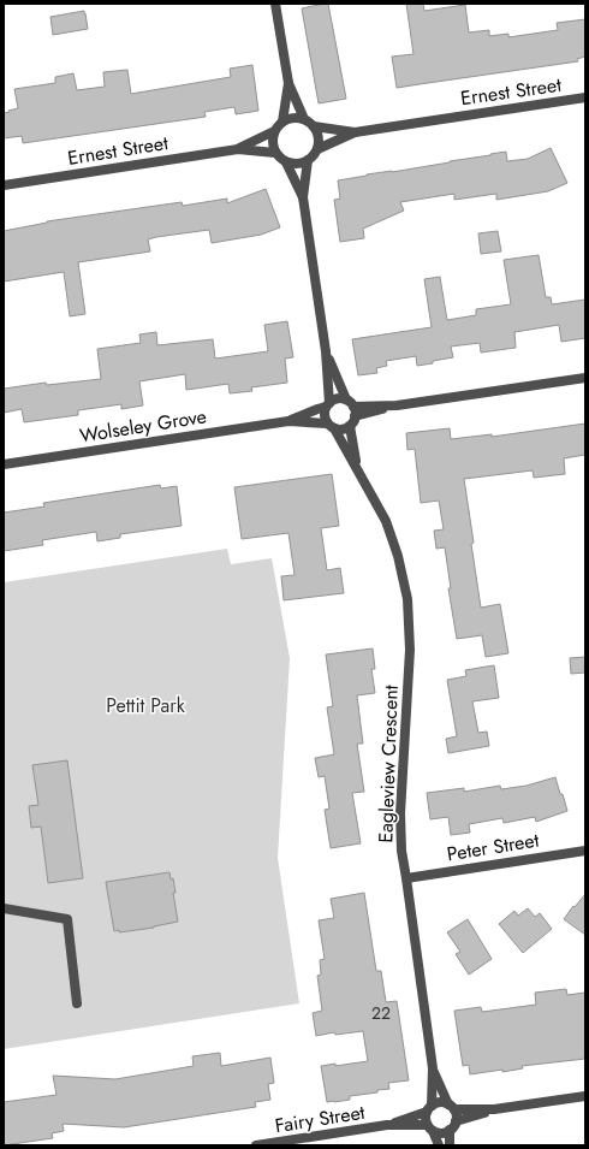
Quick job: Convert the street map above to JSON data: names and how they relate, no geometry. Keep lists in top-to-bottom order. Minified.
{"streets":{"street":["Ernest Street","Wolseley Grove","Eagleview Crescent","Peter Street","Fairy Street"]},"crossings":[["Wolseley Grove","Eagleview Crescent"],["Eagleview Crescent","Peter Street"],["Eagleview Crescent","Fairy Street"]],"parks":["Pettit Park"],"house_numbers":["22"]}
